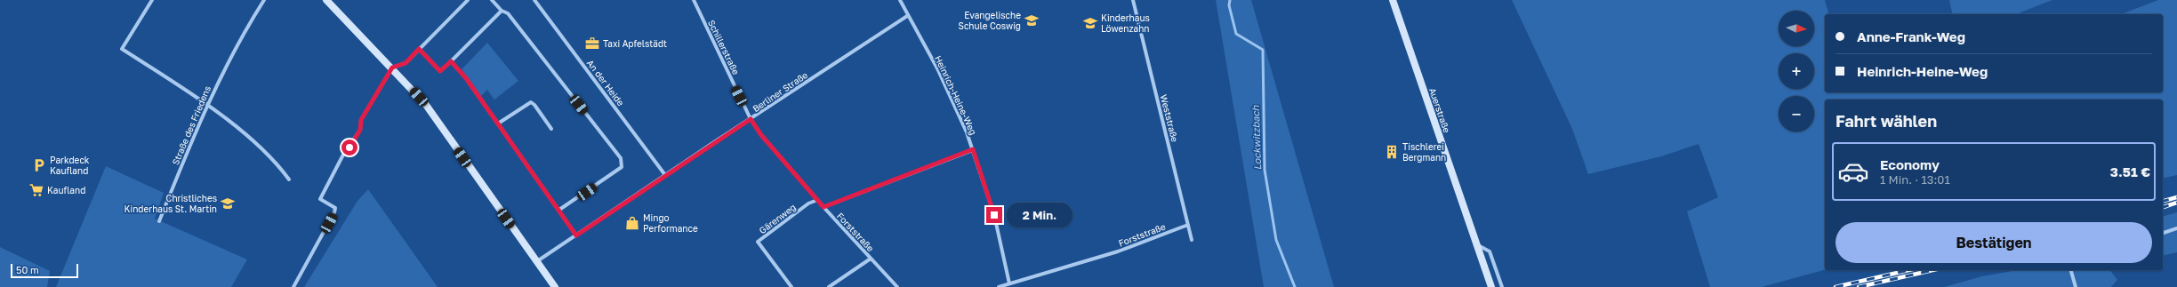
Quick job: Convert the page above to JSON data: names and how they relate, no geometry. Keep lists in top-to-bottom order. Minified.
{"streets":{"street":["Schillerstraße","An der Heide","Berliner Straße","Heinrich-Heine-Weg","Auerstraße","Weststraße","Straße des Friedens","Gärenweg","Forststraße"]},"crossings":[["Schillerstraße","Berliner Straße"],["Schillerstraße","Forststraße"],["An der Heide","Berliner Straße"],["Berliner Straße","Heinrich-Heine-Weg"],["Berliner Straße","Forststraße"],["Heinrich-Heine-Weg","Forststraße"],["Weststraße","Forststraße"],["Gärenweg","Forststraße"]],"water":["Lockwitzbach"],"places":{"school or university":["Evangelische Schule Coswig","Kinderhaus Löwenzahn","Christliches Kinderhaus St. Martin"],"office":["Taxi Apfelstädt"],"building":["Tischlerei Bergmann"],"parking":["Parkdeck Kaufland"],"supermarket":["Kaufland"],"shop":["Mingo Performance"]},"scale_bar":"50 m","north":"right","page":{"map_buttons":["+","−"],"banner":["Anne-Frank-Weg","Heinrich-Heine-Weg"],"heading":"Fahrt wählen","list":[{"name":"Economy","note":"1 Min. · 13:01","value":"3.51 €"}],"bubble":"2 Min.","buttons":"Bestätigen","scale":"50 m"}}
